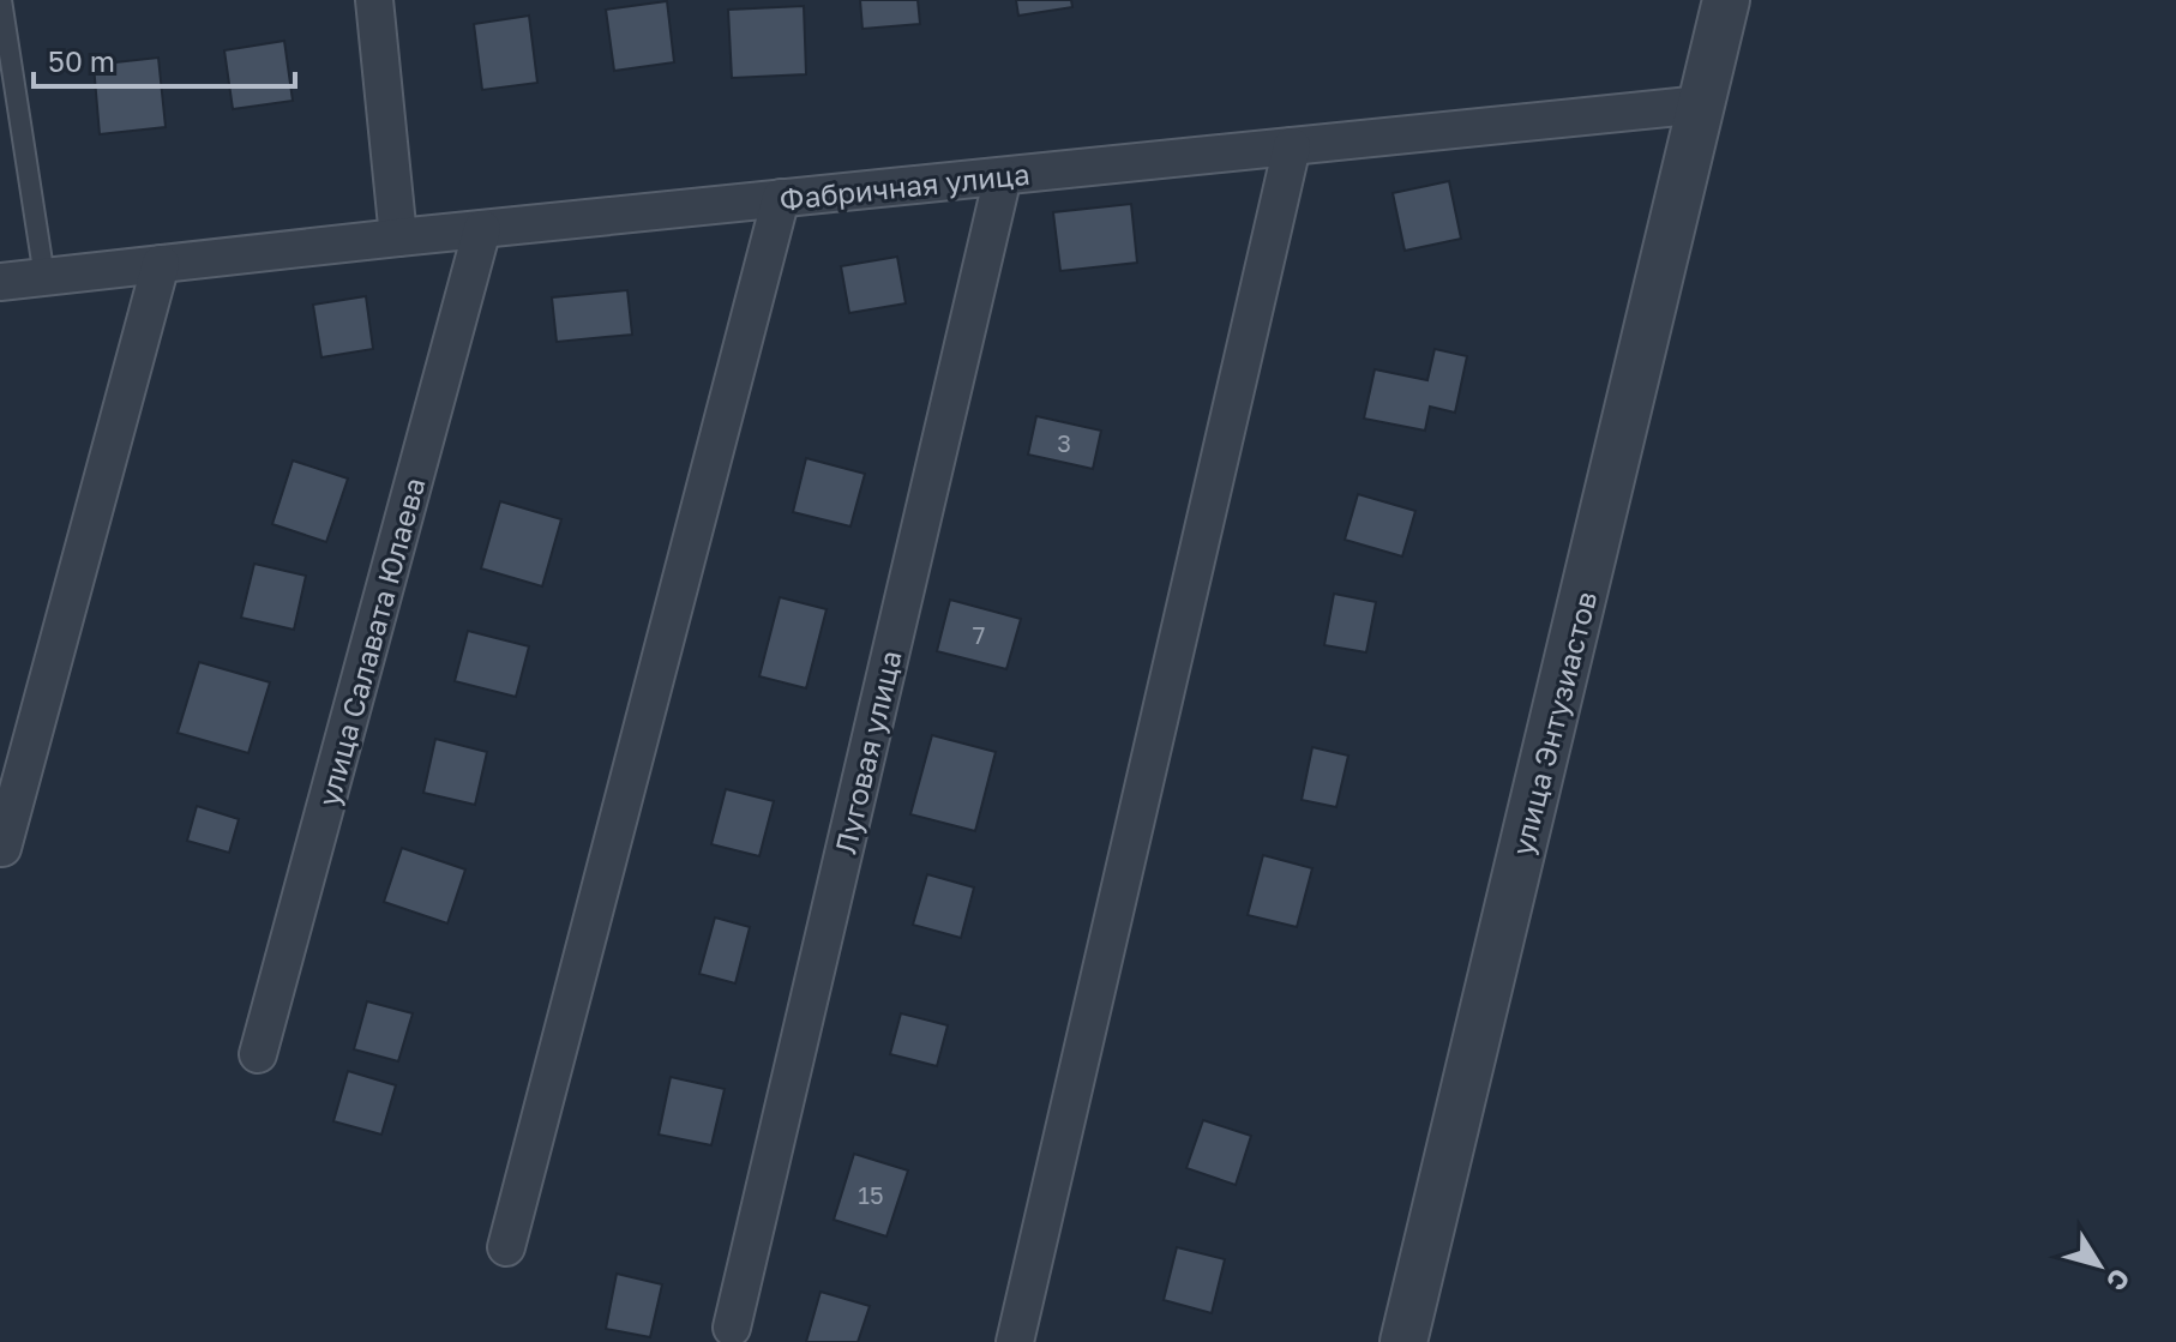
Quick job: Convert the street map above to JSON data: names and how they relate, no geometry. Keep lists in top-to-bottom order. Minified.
{"streets":{"street":["Фабричная улица","улица Салавата Юлаева","улица Энтузиастов","Луговая улица"]},"crossings":[["Фабричная улица","улица Салавата Юлаева"],["Фабричная улица","улица Энтузиастов"],["Фабричная улица","Луговая улица"]],"house_numbers":["3","7","15"],"scale_bar":"50 m","north":"bottom right"}
